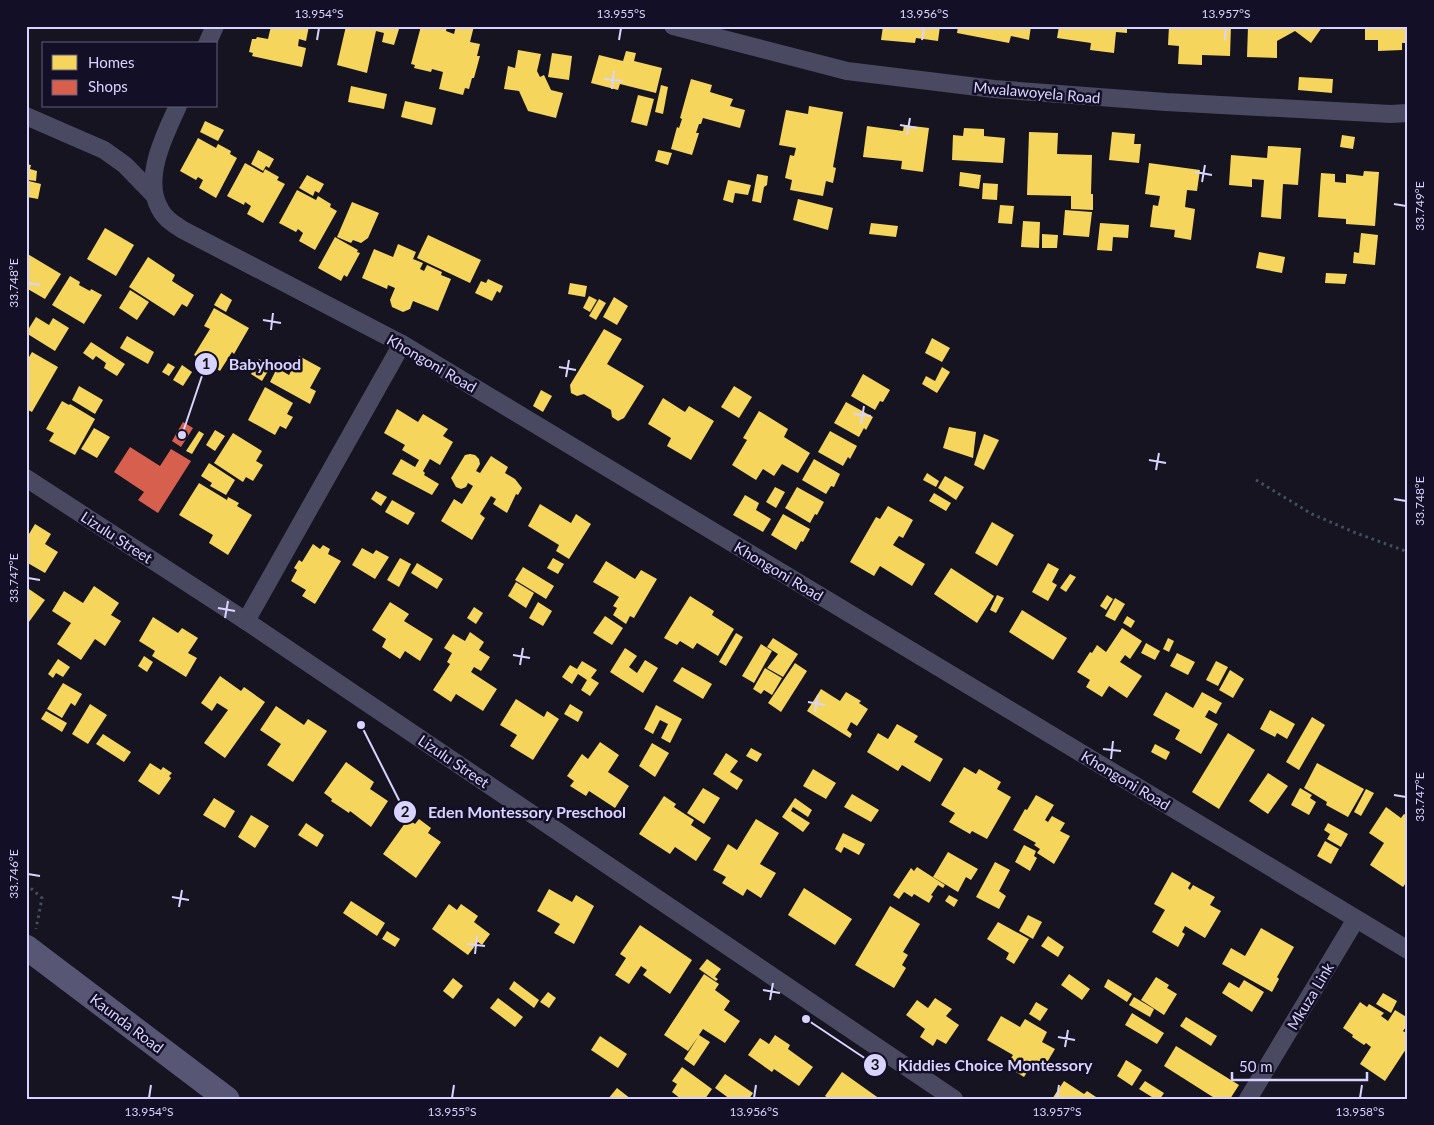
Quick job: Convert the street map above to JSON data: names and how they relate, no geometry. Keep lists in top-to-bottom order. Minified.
{"streets":{"main road":["Kaunda Road"],"street":["Mwalawoyela Road","Khongoni Road","Lizulu Street","Mkuza Link"]},"crossings":[["Khongoni Road","Mkuza Link"]],"places":["Babyhood","Eden Montessory Preschool","Kiddies Choice Montessory"],"legend":["Homes","Shops"],"scale_bar":"50 m","coordinates":["13.954°S","13.955°S","13.956°S","13.957°S","33.749°E","33.748°E","33.747°E","33.746°E","13.958°S"]}
